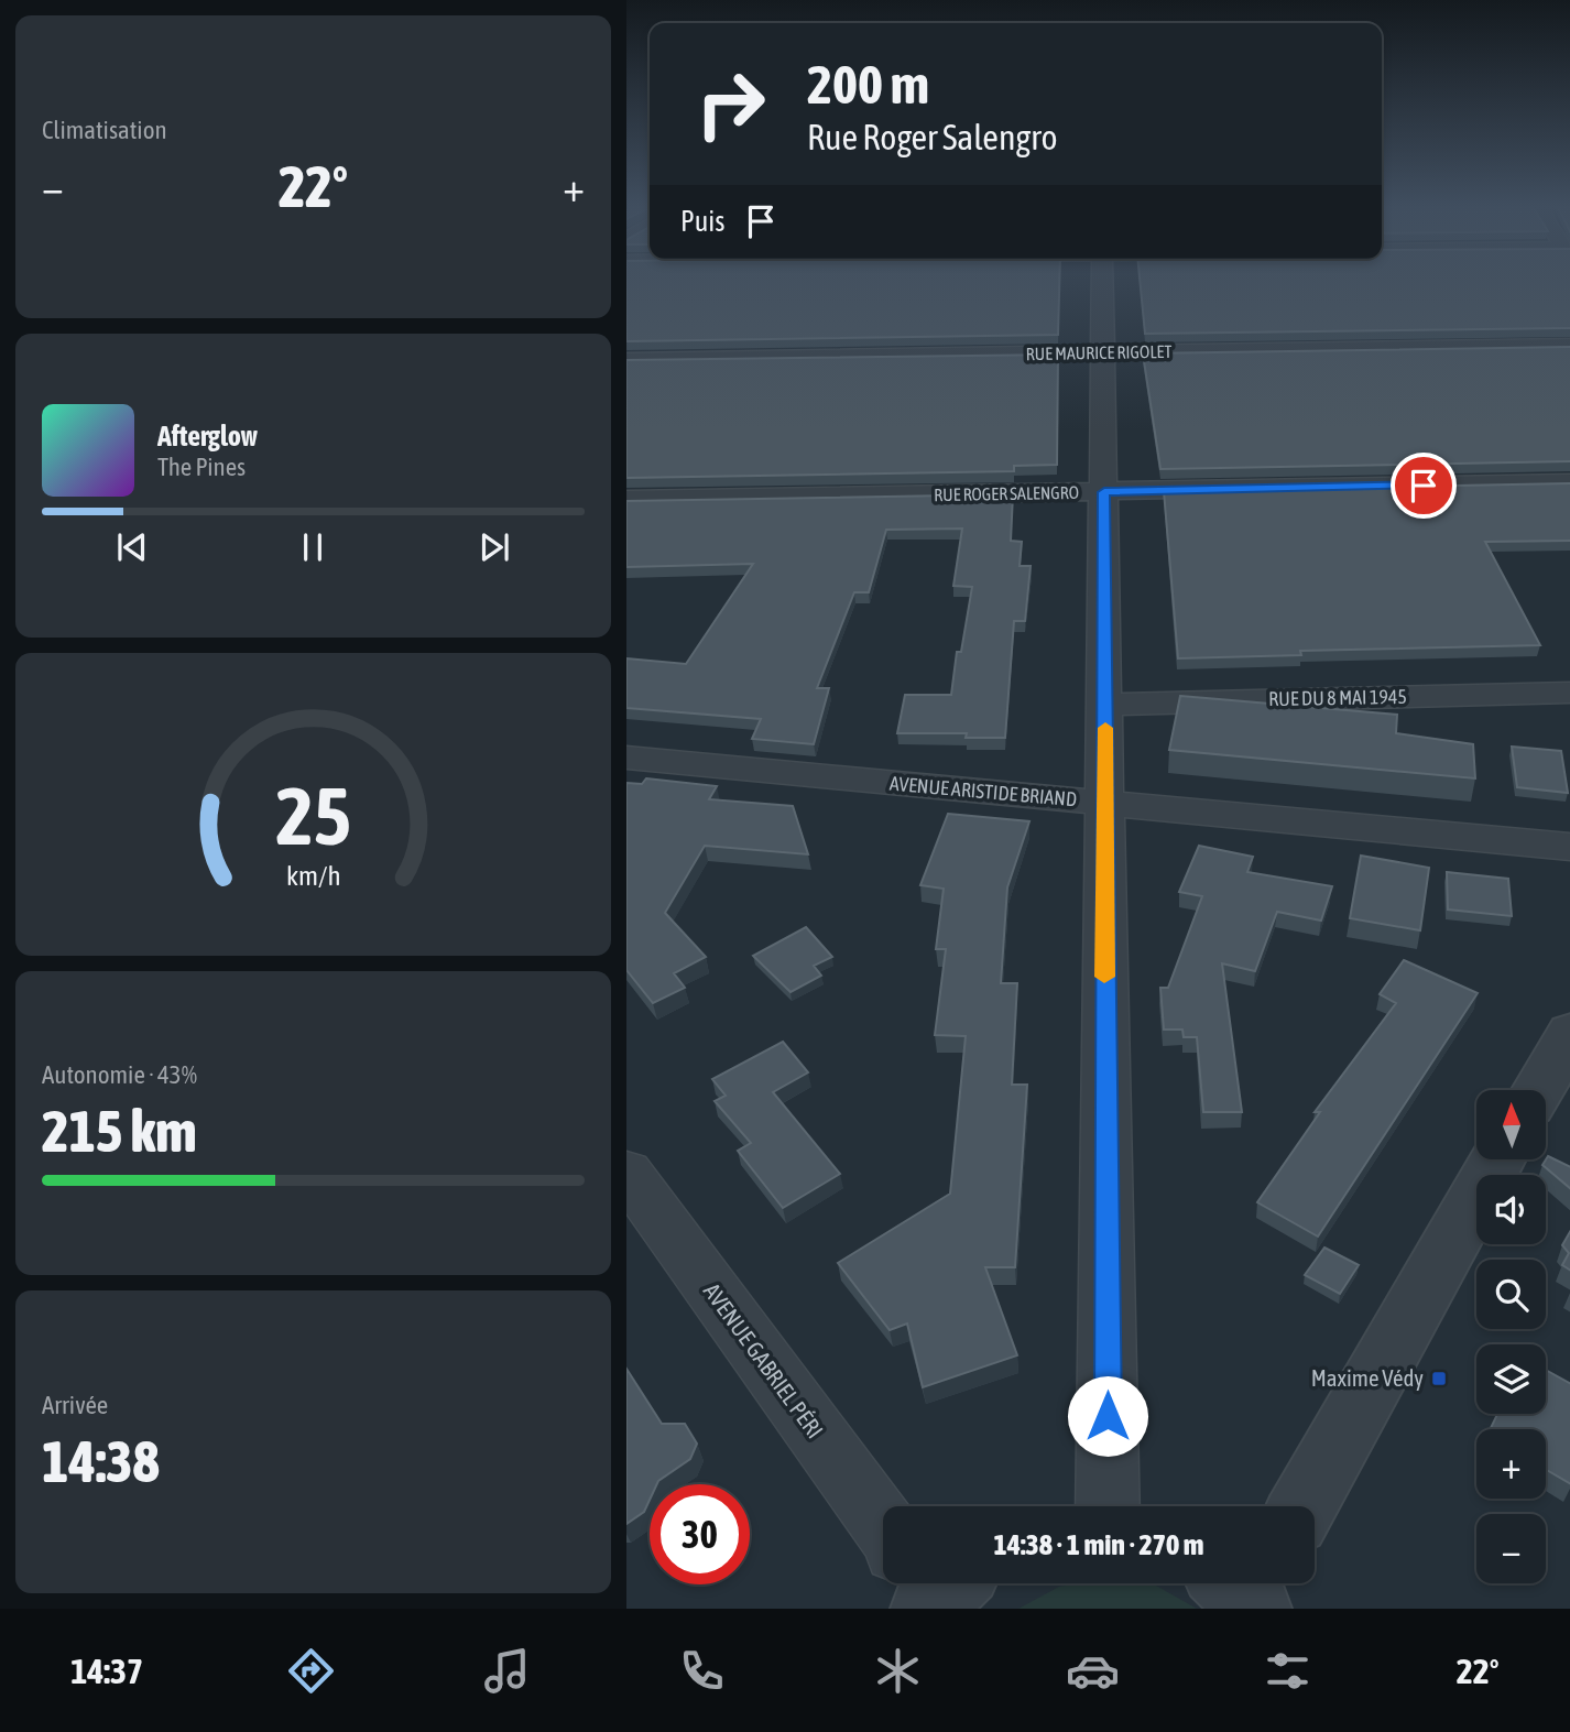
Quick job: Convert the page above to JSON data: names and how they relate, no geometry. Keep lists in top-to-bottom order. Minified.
{"streets":{"street":["RUE MAURICE RIGOLET","RUE ROGER SALENGRO","RUE DU 8 MAI 1945","AVENUE ARISTIDE BRIAND","AVENUE GABRIEL PÉRI"]},"places":{"transit":["Maxime Védy"]},"north":"top","page":{"tile":["Climatisation",["Autonomie · 43%","215 km"],["Arrivée","14:38"]],"turn":["200 m","Rue Roger Salengro"],"heat":["−","22°","+"],"then":"Puis","song":["Afterglow","The Pines"],"map_buttons":["+","−"],"limit":"30","trip":"14:38 · 1 min · 270 m","tabs":["14:37","22°"],"gauge":["25","km/h"]}}
